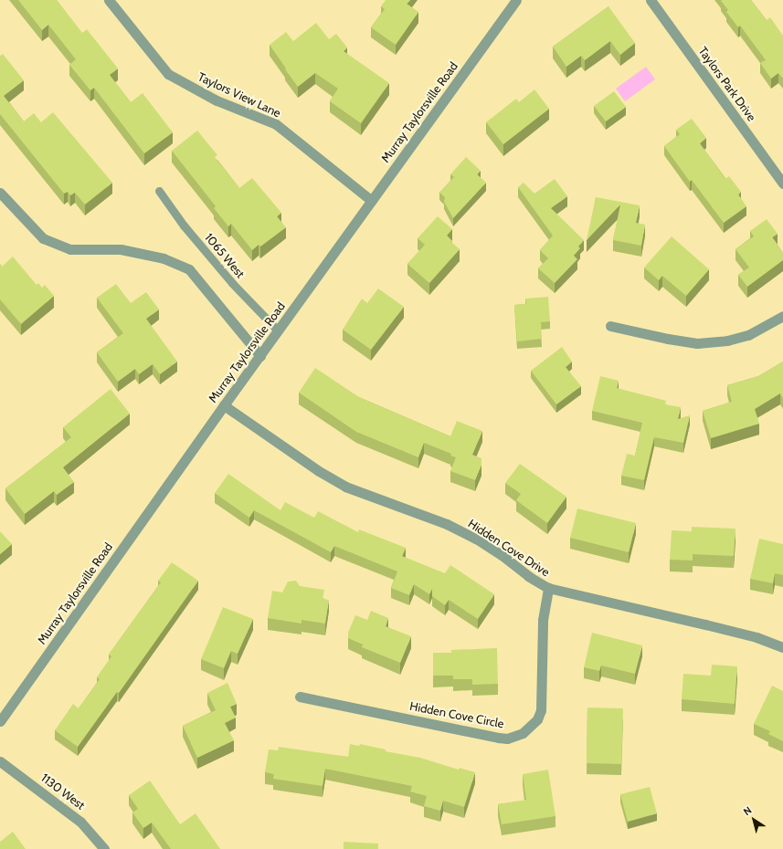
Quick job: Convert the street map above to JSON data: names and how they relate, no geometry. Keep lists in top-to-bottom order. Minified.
{"streets":{"street":["Taylors Park Drive","Taylors View Lane","Murray Taylorsville Road","Hidden Cove Drive","Hidden Cove Circle","1130 West"],"lane":["1065 West"]},"crossings":[["Taylors View Lane","Murray Taylorsville Road"],["Murray Taylorsville Road","1065 West"],["Murray Taylorsville Road","Hidden Cove Drive"],["Hidden Cove Drive","Hidden Cove Circle"]],"north":"top left"}
